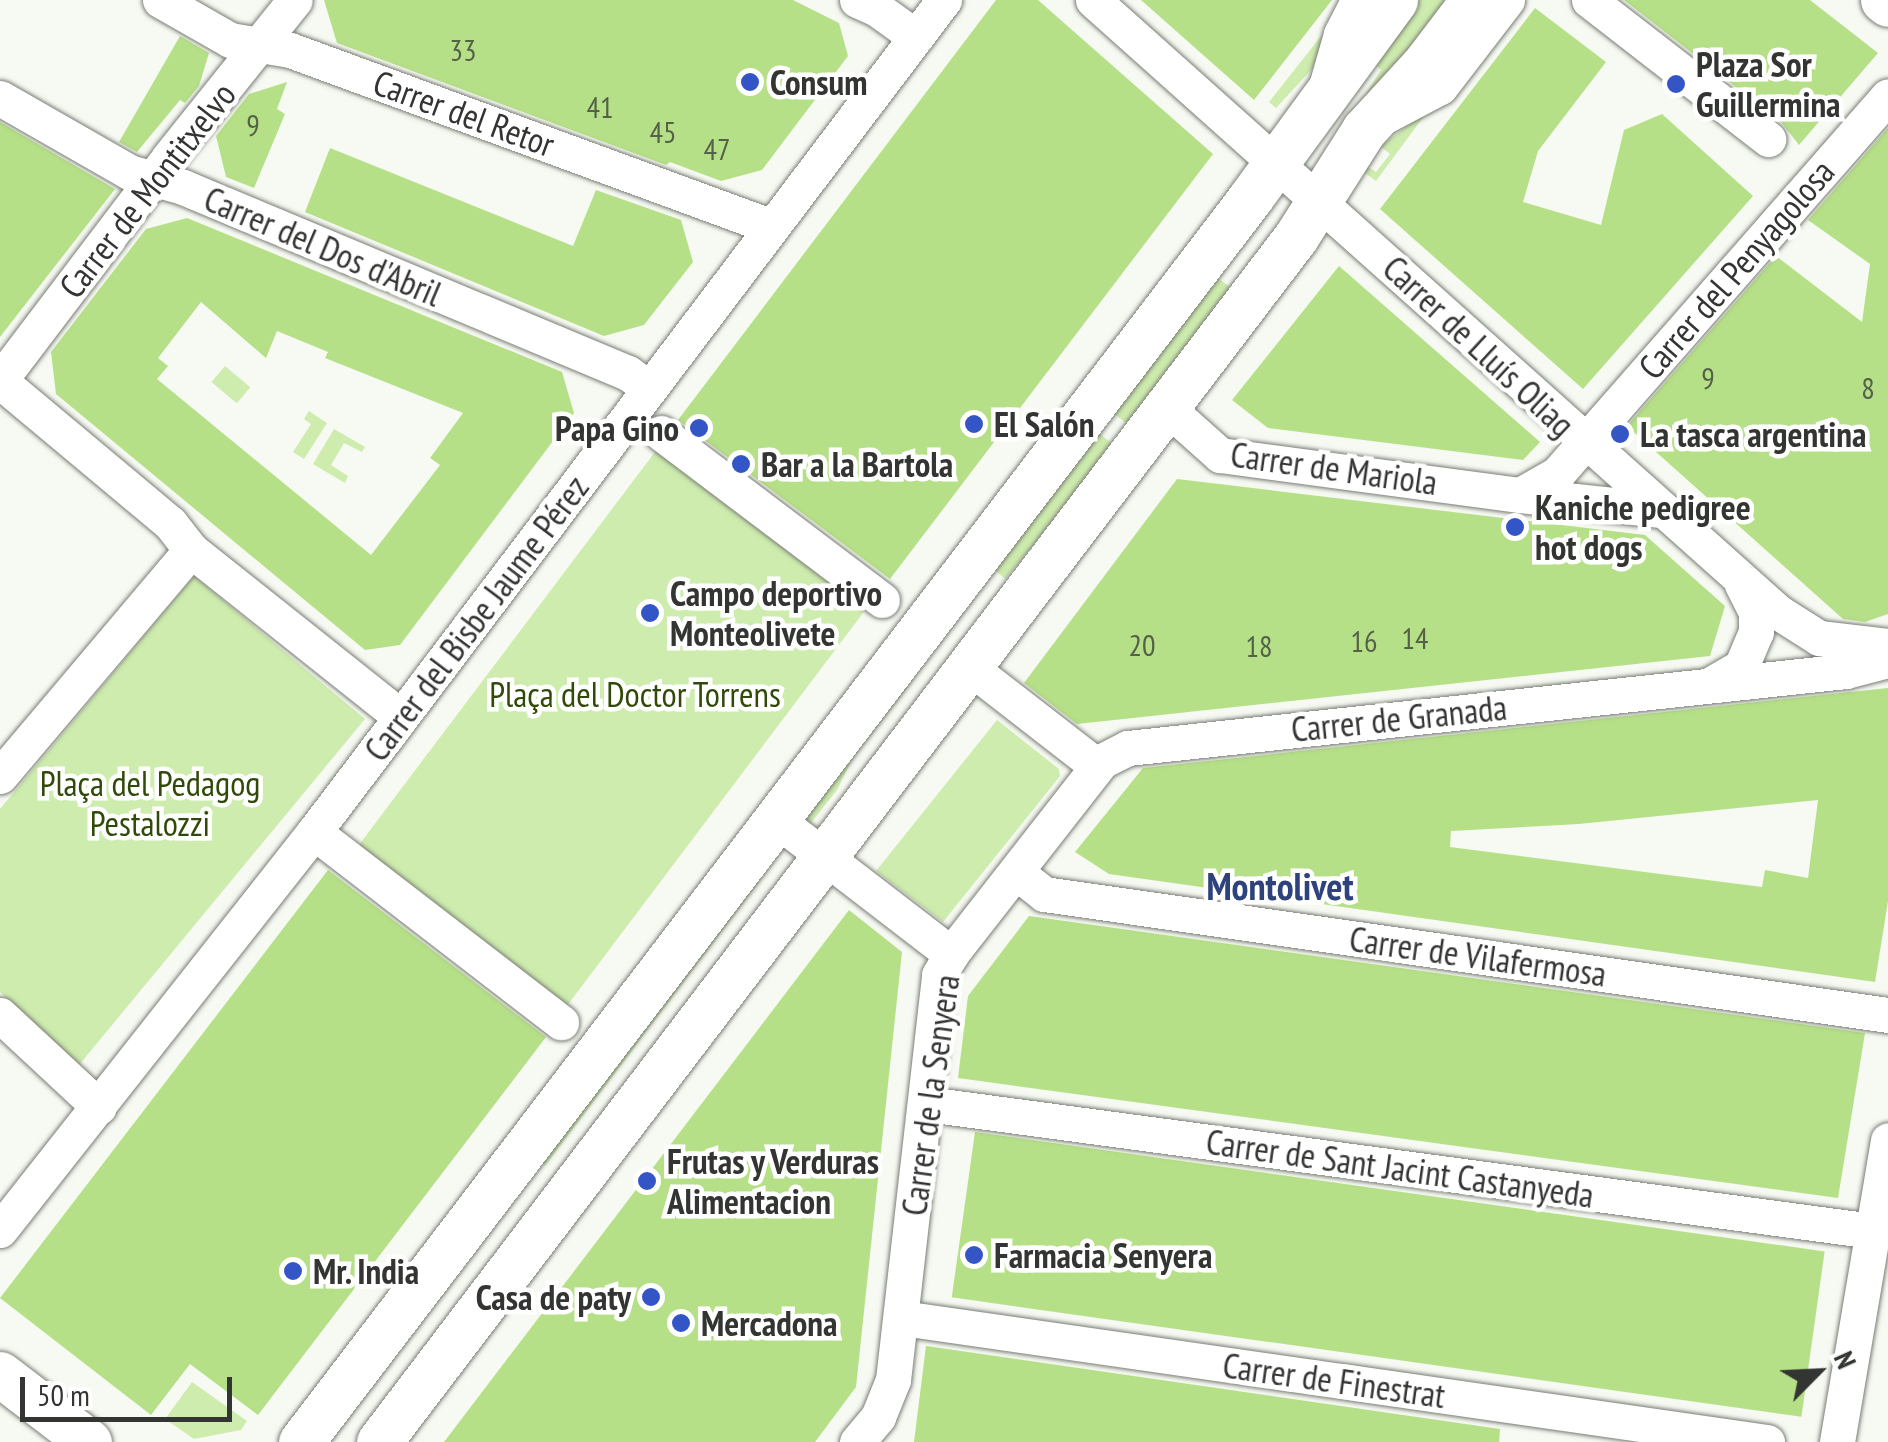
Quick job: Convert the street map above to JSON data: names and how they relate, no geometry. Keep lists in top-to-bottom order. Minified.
{"streets":{"street":["Carrer del Retor","Carrer de Montitxelvo","Carrer del Dos d'Abril","Carrer del Penyagolosa","Carrer de Lluís Oliag","Carrer de Mariola","Carrer del Bisbe Jaume Pérez","Carrer de Granada","Carrer de Vilafermosa","Carrer de la Senyera","Carrer de Sant Jacint Castanyeda","Carrer de Finestrat"]},"crossings":[["Carrer del Retor","Carrer de Montitxelvo"],["Carrer del Retor","Carrer del Bisbe Jaume Pérez"],["Carrer de Montitxelvo","Carrer del Dos d'Abril"],["Carrer del Dos d'Abril","Carrer del Bisbe Jaume Pérez"],["Carrer del Penyagolosa","Carrer de Lluís Oliag"],["Carrer de Lluís Oliag","Carrer de Mariola"],["Carrer de Granada","Carrer de la Senyera"],["Carrer de Vilafermosa","Carrer de la Senyera"],["Carrer de la Senyera","Carrer de Sant Jacint Castanyeda"],["Carrer de la Senyera","Carrer de Finestrat"]],"districts":["Montolivet"],"parks":["Plaça del Doctor Torrens","Plaça del Pedagog Pestalozzi"],"places":["Consum","Plaza Sor Guillermina","El Salón","Papa Gino","La tasca argentina","Bar a la Bartola","Kaniche pedigree hot dogs","Campo deportivo Monteolivete","Frutas y Verduras Alimentacion","Farmacia Senyera","Mr. India","Casa de paty","Mercadona"],"house_numbers":["33","41","9","45","47","9","8","14","16","20","18"],"scale_bar":"50 m","north":"top right"}
